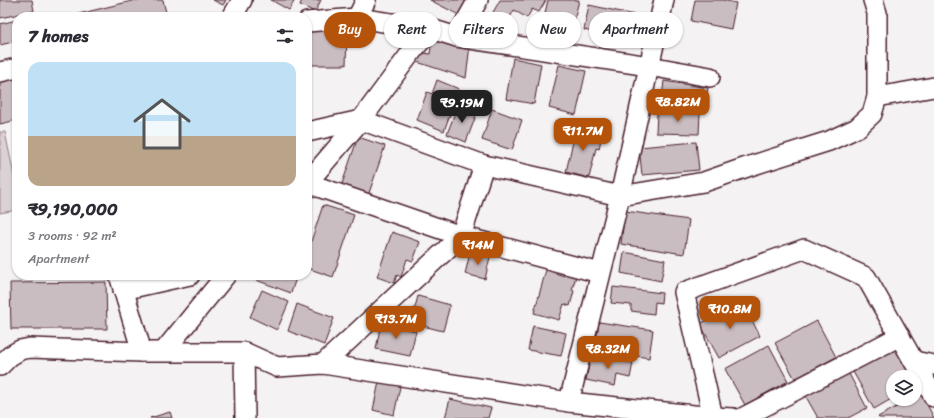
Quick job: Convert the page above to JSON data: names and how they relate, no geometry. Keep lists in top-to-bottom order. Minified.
{"page":{"chip":["Buy","Rent","Filters","New","Apartment"],"heading":"7 homes","list":[{"name":"₹9,190,000","note":"3 rooms · 92 m² · Apartment"}],"price":["₹8.82M","₹9.19M","₹11.7M","₹14M","₹10.8M","₹13.7M","₹8.32M"]}}
